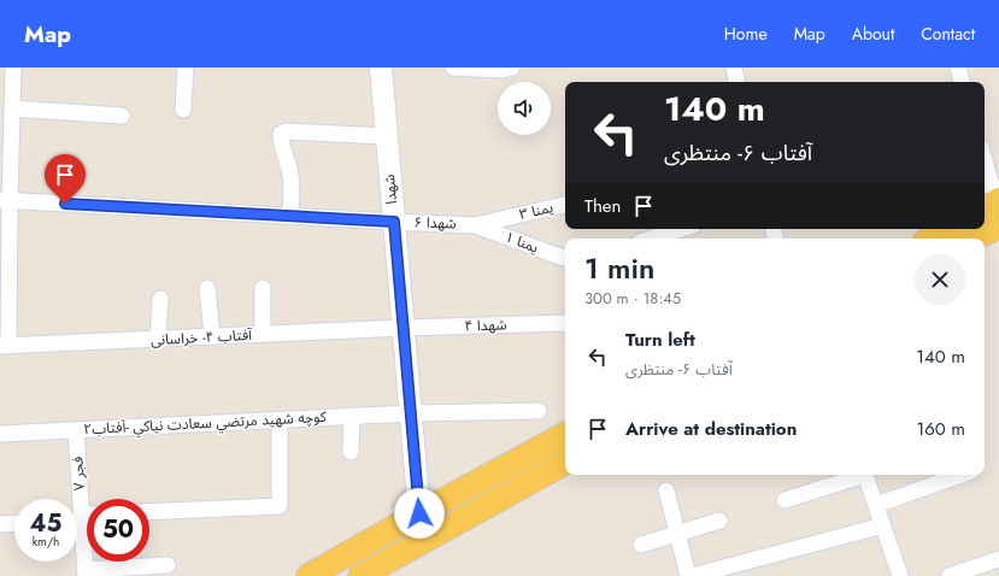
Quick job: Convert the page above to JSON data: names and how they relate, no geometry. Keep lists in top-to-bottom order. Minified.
{"streets":{"main road":["شهدا"],"street":["یمنا ۳","شهدا ۶","یمنا ۱","شهدا ۴","آفتاب ۴- خراسانی","كوچه شهيد مرتضي سعادت نياكي -آفتاب۲","فجر ۷"]},"crossings":[["شهدا","شهدا ۶"],["شهدا","شهدا ۴"],["شهدا","آفتاب ۴- خراسانی"],["شهدا","كوچه شهيد مرتضي سعادت نياكي -آفتاب۲"],["یمنا ۳","شهدا ۶"],["یمنا ۳","یمنا ۱"],["شهدا ۶","یمنا ۱"],["شهدا ۴","آفتاب ۴- خراسانی"],["كوچه شهيد مرتضي سعادت نياكي -آفتاب۲","فجر ۷"]],"page":{"header":"Map","nav":["Home","Map","About","Contact"],"turn":["140 m","آفتاب ۶- منتظری"],"then":"Then","heading":["1 min","300 m · 18:45"],"list":[{"name":"Turn left","note":"آفتاب ۶- منتظری","value":"140 m"},{"name":"Arrive at destination","value":"160 m"}],"speed":"45 km/h","limit":"50"}}
